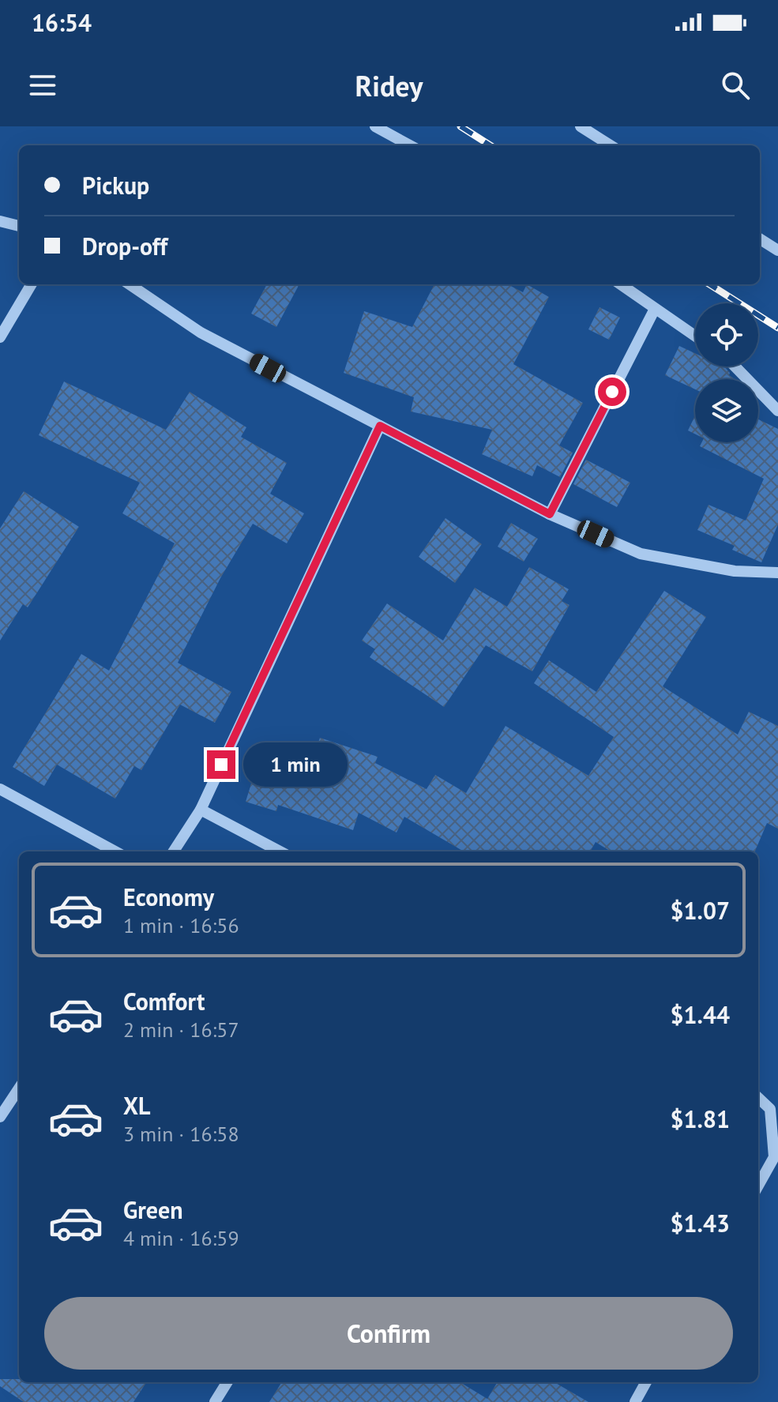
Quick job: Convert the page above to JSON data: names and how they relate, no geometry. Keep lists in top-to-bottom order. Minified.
{"page":{"status":"16:54","header":"Ridey","banner":["Pickup","Drop-off"],"bubble":"1 min","list":[{"name":"Economy","note":"1 min · 16:56","value":"$1.07"},{"name":"Comfort","note":"2 min · 16:57","value":"$1.44"},{"name":"XL","note":"3 min · 16:58","value":"$1.81"},{"name":"Green","note":"4 min · 16:59","value":"$1.43"}],"buttons":"Confirm"}}
